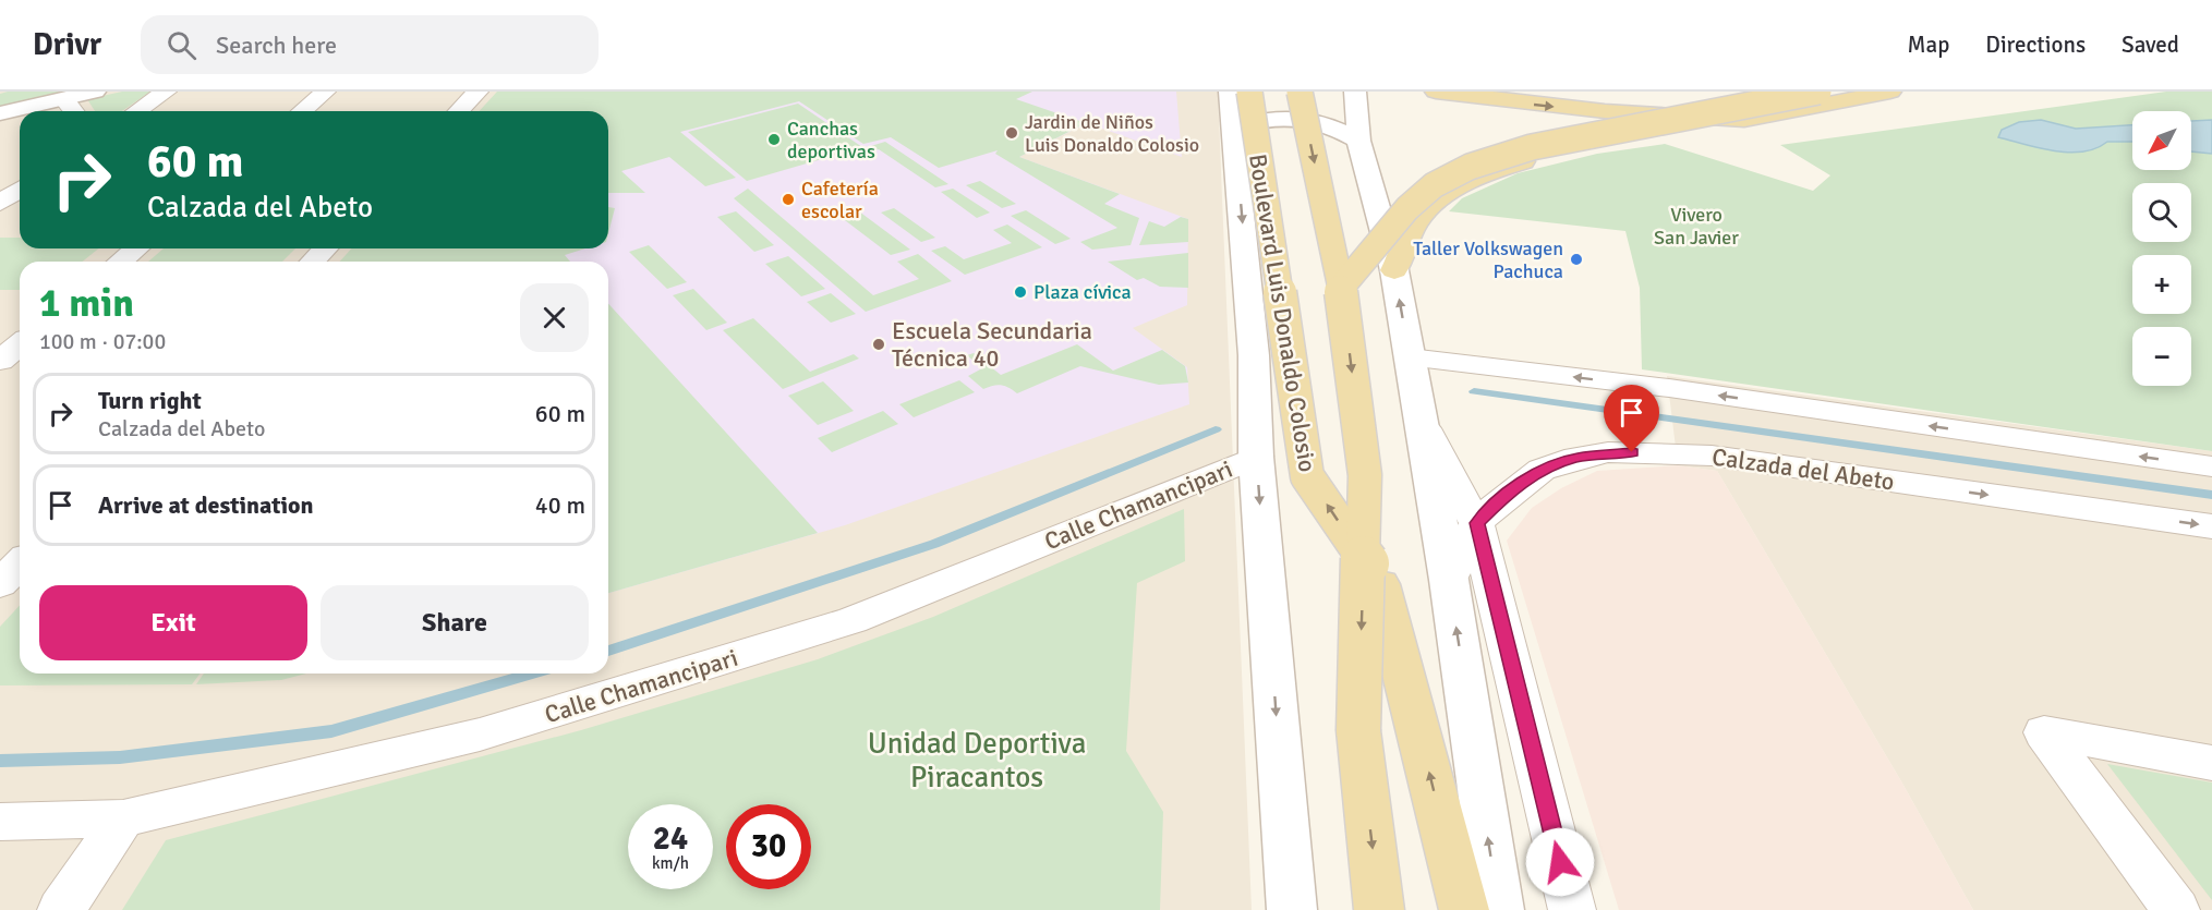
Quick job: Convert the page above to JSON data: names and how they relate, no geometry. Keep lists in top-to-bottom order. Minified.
{"streets":{"main road":["Boulevard Luis Donaldo Colosio"],"street":["Calzada del Abeto","Calle Chamancipari"]},"parks":["Vivero San Javier","Unidad Deportiva Piracantos"],"places":["Jardin de Niños Luis Donaldo Colosio","Canchas deportivas","Cafetería escolar","Taller Volkswagen Pachuca","Plaza cívica","Escuela Secundaria Técnica 40"],"north":"bottom left","page":{"header":"Drivr","search":"Search here","nav":["Map","Directions","Saved"],"map_buttons":["+","−"],"turn":["60 m","Calzada del Abeto"],"heading":["1 min","100 m · 07:00"],"list":[{"name":"Turn right","note":"Calzada del Abeto","value":"60 m"},{"name":"Arrive at destination","value":"40 m"}],"buttons":["Exit","Share"],"speed":"24 km/h","limit":"30"}}
